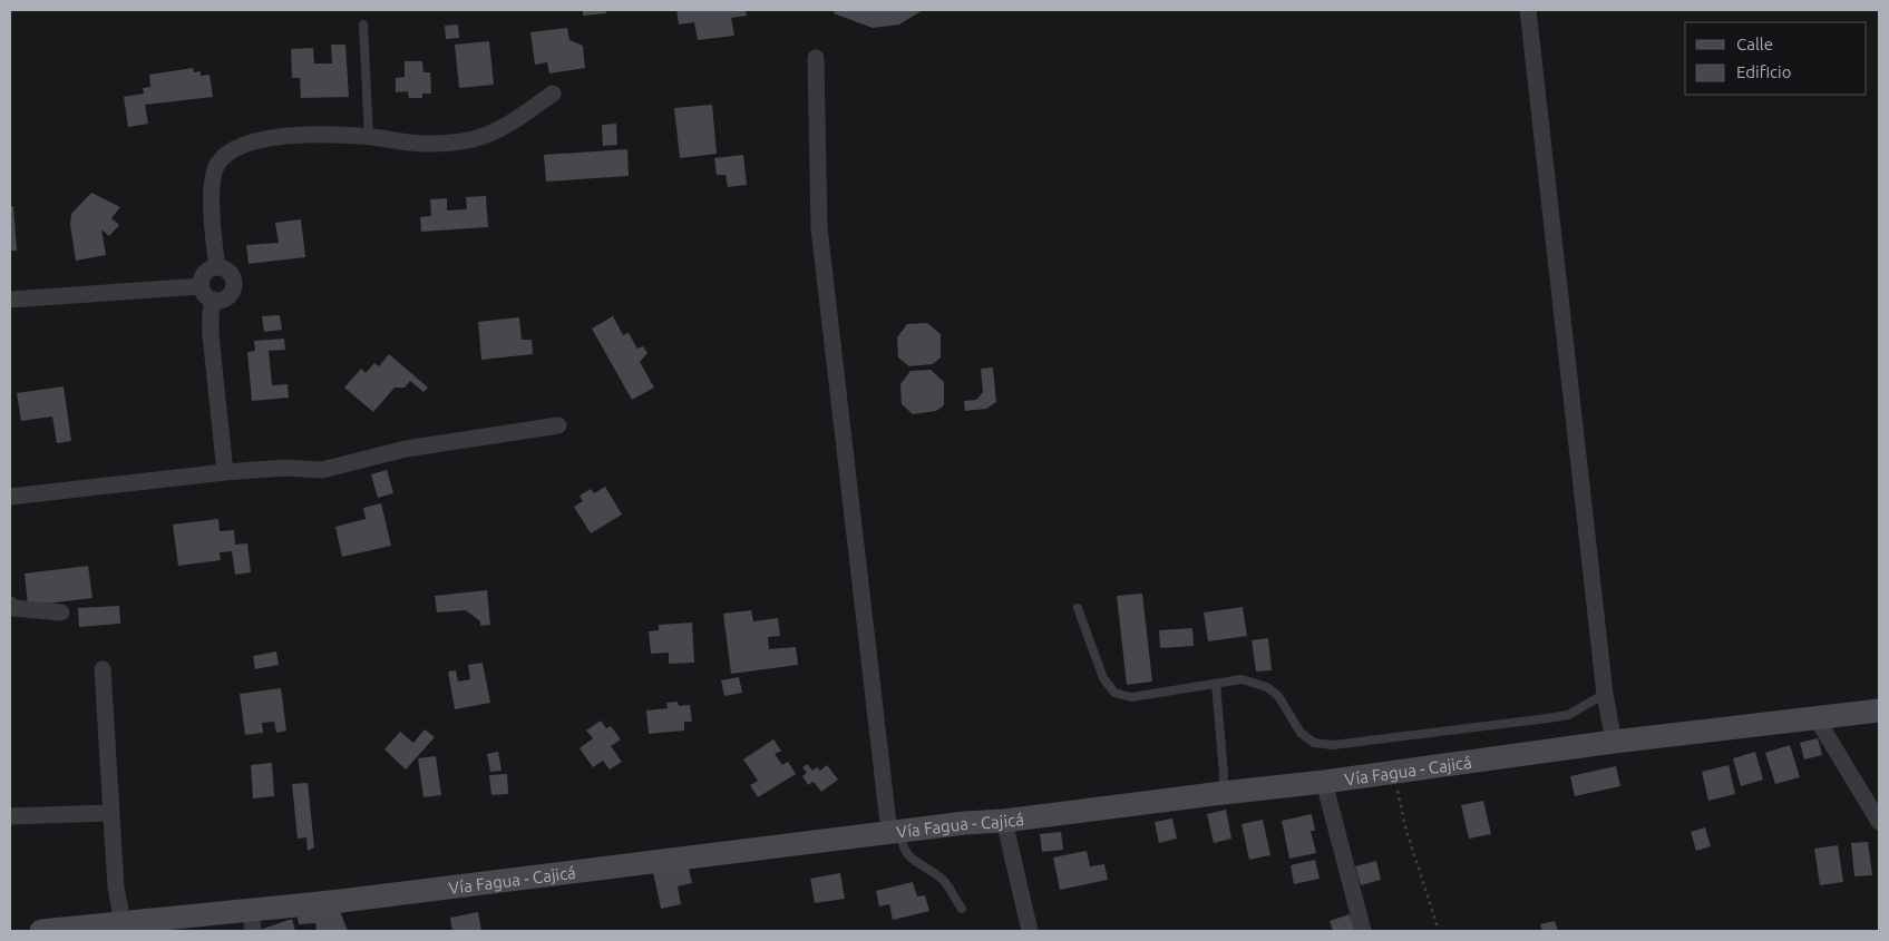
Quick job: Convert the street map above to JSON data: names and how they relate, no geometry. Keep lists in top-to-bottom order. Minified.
{"streets":{"street":["Vía Fagua - Cajicá"]},"legend":["Calle","Edificio"]}
